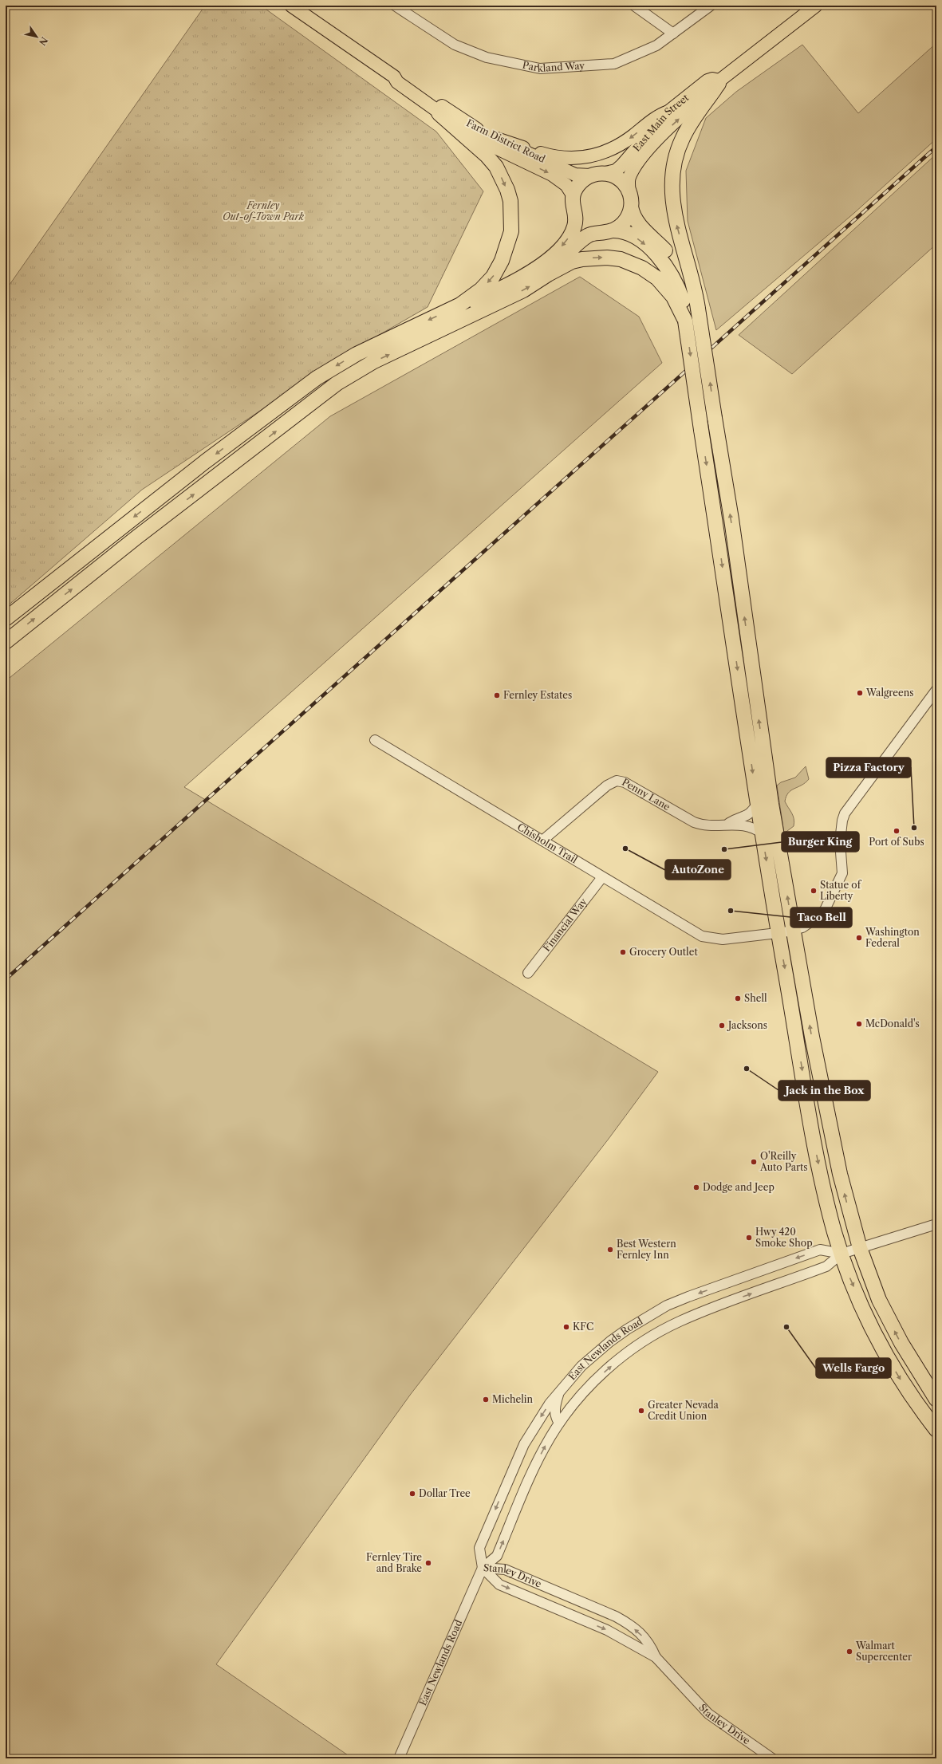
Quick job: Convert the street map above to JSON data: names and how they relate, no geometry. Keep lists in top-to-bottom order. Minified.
{"streets":{"main road":["East Main Street","Farm District Road"],"street":["Parkland Way","Penny Lane","Chisholm Trail","Financial Way","East Newlands Road","Stanley Drive"]},"crossings":[["East Main Street","Farm District Road"],["Penny Lane","Chisholm Trail"],["Chisholm Trail","Financial Way"],["East Newlands Road","Stanley Drive"]],"parks":["Fernley Out-of-Town Park"],"places":["Walgreens","Fernley Estates","Pizza Factory","Port of Subs","AutoZone","Burger King","Statue of Liberty","Taco Bell","Washington Federal","Grocery Outlet","Shell","McDonald's","Jacksons","Jack in the Box","O'Reilly Auto Parts","Dodge and Jeep","Hwy 420 Smoke Shop","Best Western Fernley Inn","KFC","Wells Fargo","Michelin","Greater Nevada Credit Union","Dollar Tree","Fernley Tire and Brake","Walmart Supercenter"],"north":"bottom right"}
